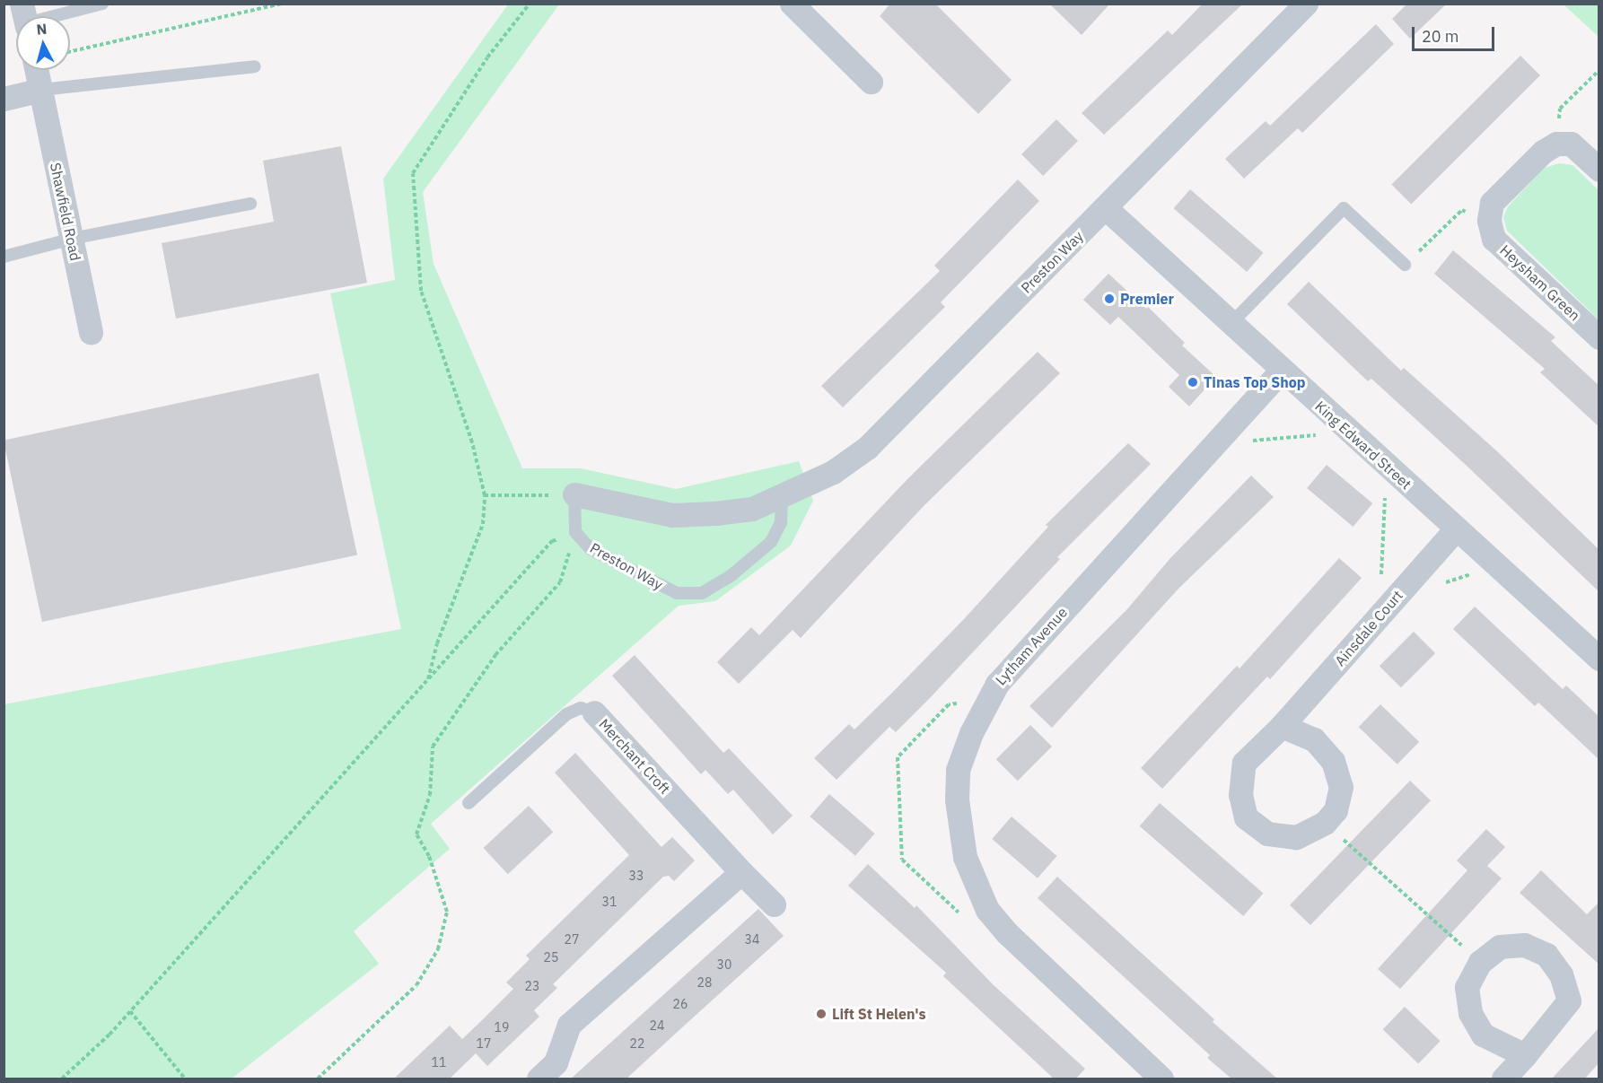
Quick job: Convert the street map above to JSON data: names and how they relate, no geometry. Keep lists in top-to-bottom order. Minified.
{"streets":{"street":["Shawfield Road","Preston Way","Heysham Green","King Edward Street","Ainsdale Court","Lytham Avenue","Merchant Croft"]},"crossings":[["Preston Way","King Edward Street"],["King Edward Street","Ainsdale Court"],["King Edward Street","Lytham Avenue"]],"places":["Premier","Tinas Top Shop","Lift St Helen's"],"house_numbers":["33","31","27","34","25","30","28","23","26","24","19","17","22","11"],"scale_bar":"20 m","north":"top"}
